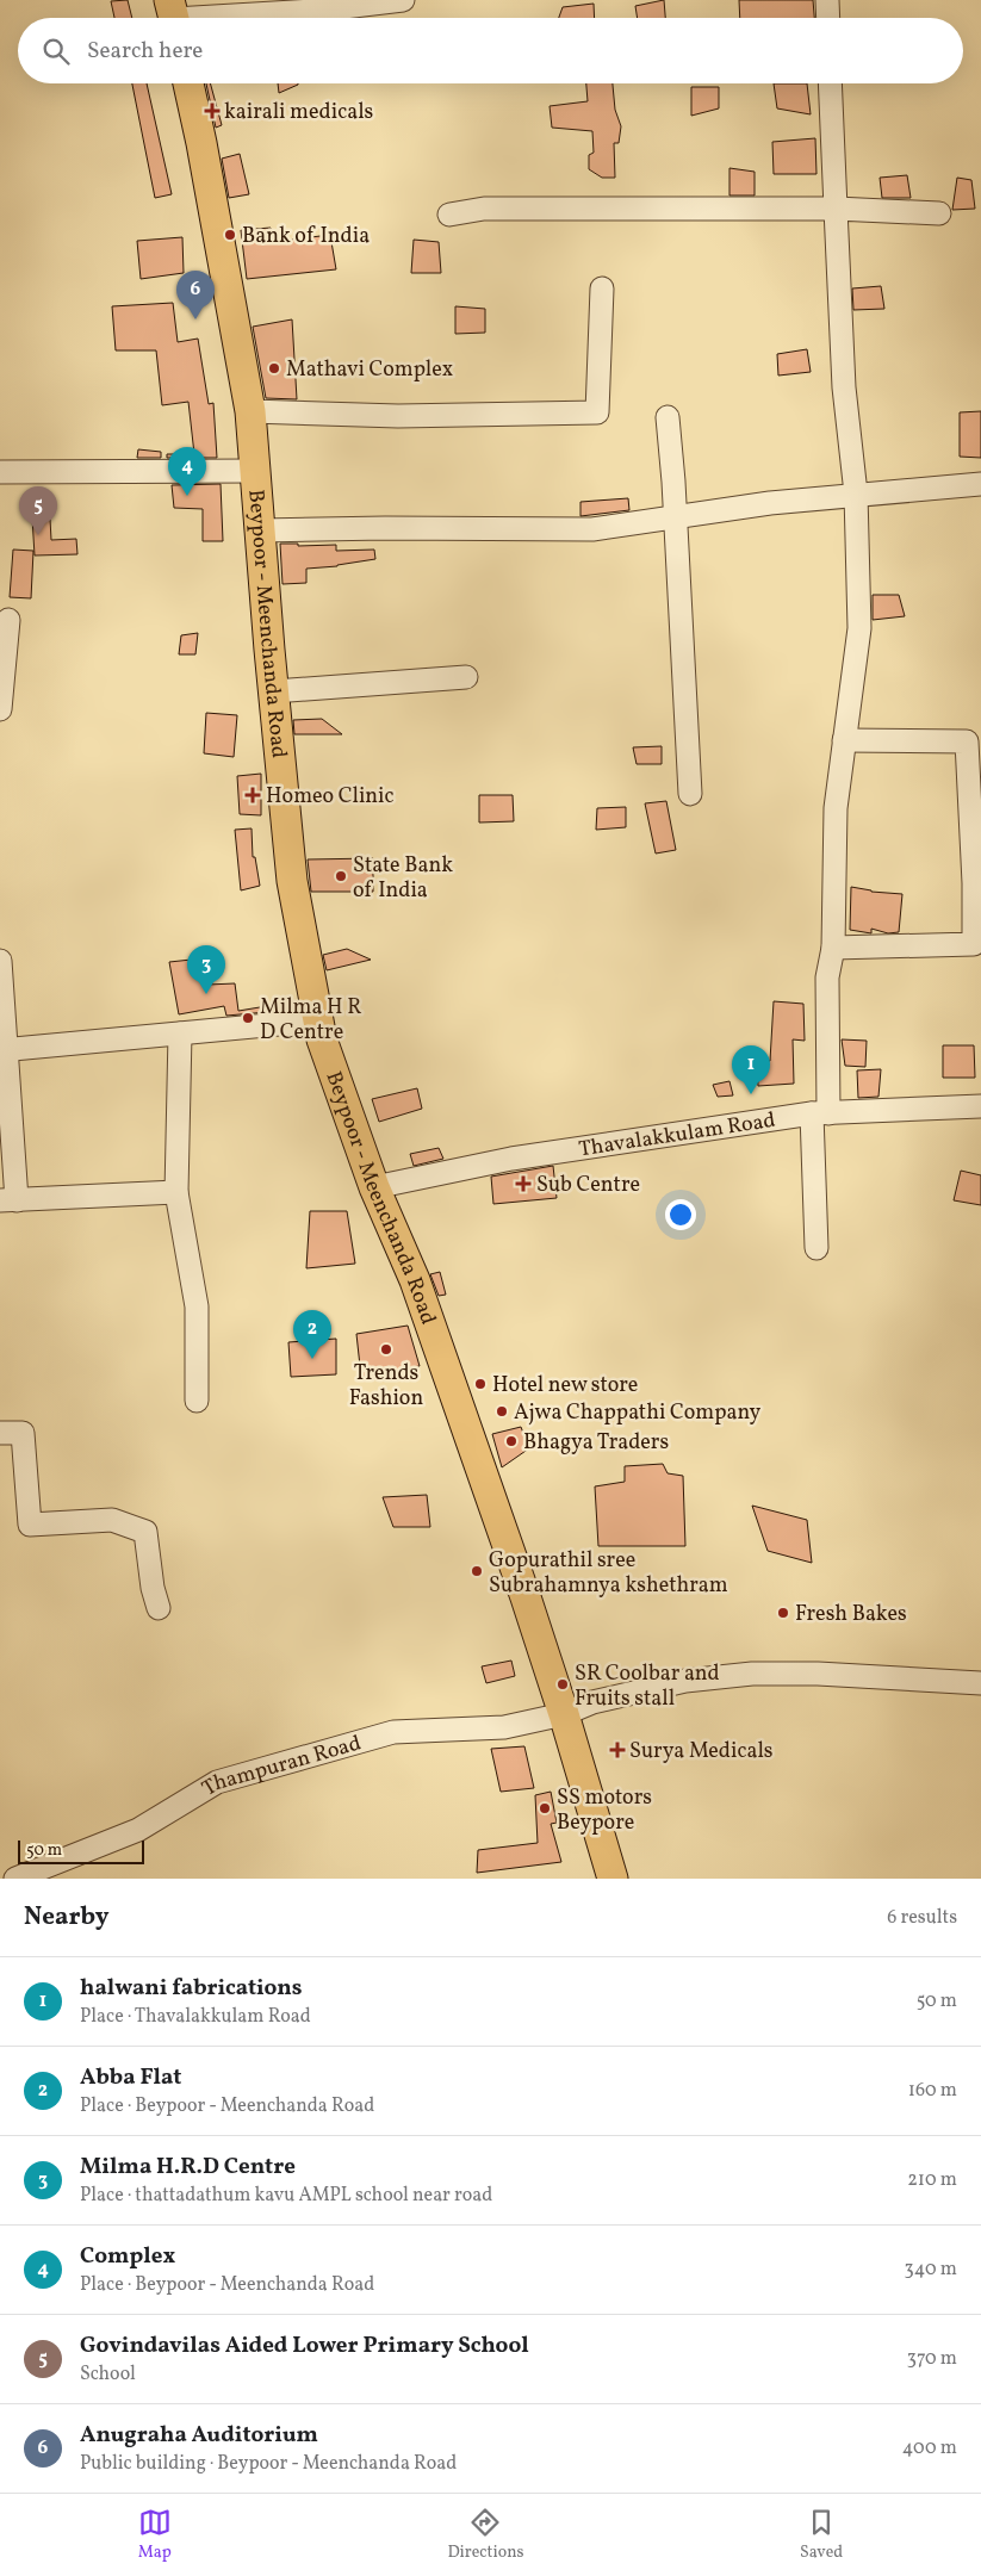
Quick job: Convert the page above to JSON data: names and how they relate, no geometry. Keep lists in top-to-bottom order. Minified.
{"streets":{"main road":["Beypoor - Meenchanda Road"],"street":["Thavalakkulam Road","Thampuran Road"]},"crossings":[["Beypoor - Meenchanda Road","Thavalakkulam Road"],["Beypoor - Meenchanda Road","Thampuran Road"]],"places":{"health":["kairali medicals","Homeo Clinic","Sub Centre","Surya Medicals"],"other":["Bank of India","Mathavi Complex","State Bank of India","Milma H R D Centre","Trends Fashion","Hotel new store","Ajwa Chappathi Company","Bhagya Traders","Gopurathil sree Subrahamnya kshethram","Fresh Bakes","SR Coolbar and Fruits stall","SS motors Beypore"]},"scale_bar":"50 m","page":{"search":"Search here","pins":["6","4","5","3","1","2"],"scale":"50 m","heading":["Nearby","6 results"],"list":[{"mark":"1","name":"halwani fabrications","note":"Place · Thavalakkulam Road","value":"50 m"},{"mark":"2","name":"Abba Flat","note":"Place · Beypoor - Meenchanda Road","value":"160 m"},{"mark":"3","name":"Milma H.R.D Centre","note":"Place · thattadathum kavu AMPL school near road","value":"210 m"},{"mark":"4","name":"Complex","note":"Place · Beypoor - Meenchanda Road","value":"340 m"},{"mark":"5","name":"Govindavilas Aided Lower Primary School","note":"School","value":"370 m"},{"mark":"6","name":"Anugraha Auditorium","note":"Public building · Beypoor - Meenchanda Road","value":"400 m"}],"nav":["Map","Directions","Saved"]}}
